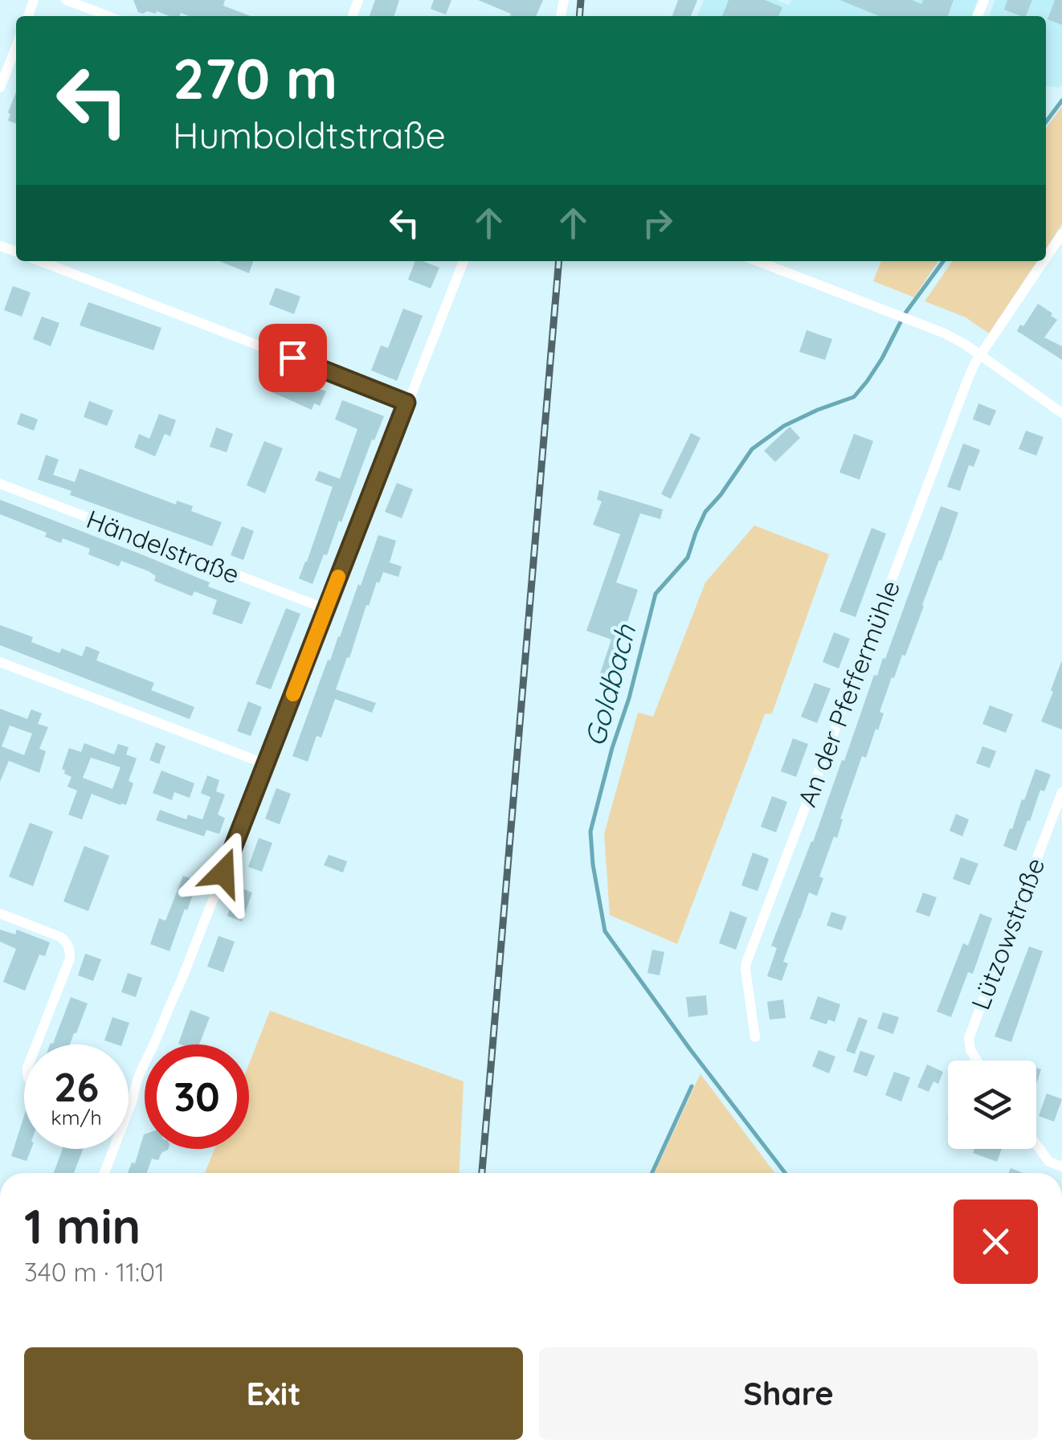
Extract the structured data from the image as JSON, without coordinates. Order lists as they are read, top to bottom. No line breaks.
{"streets":{"street":["Händelstraße","An der Pfeffermühle","Lützowstraße"]},"water":["Goldbach"],"page":{"turn":["270 m","Humboldtstraße"],"speed":"26 km/h","limit":"30","heading":["1 min","340 m · 11:01"],"buttons":["Exit","Share"]}}
